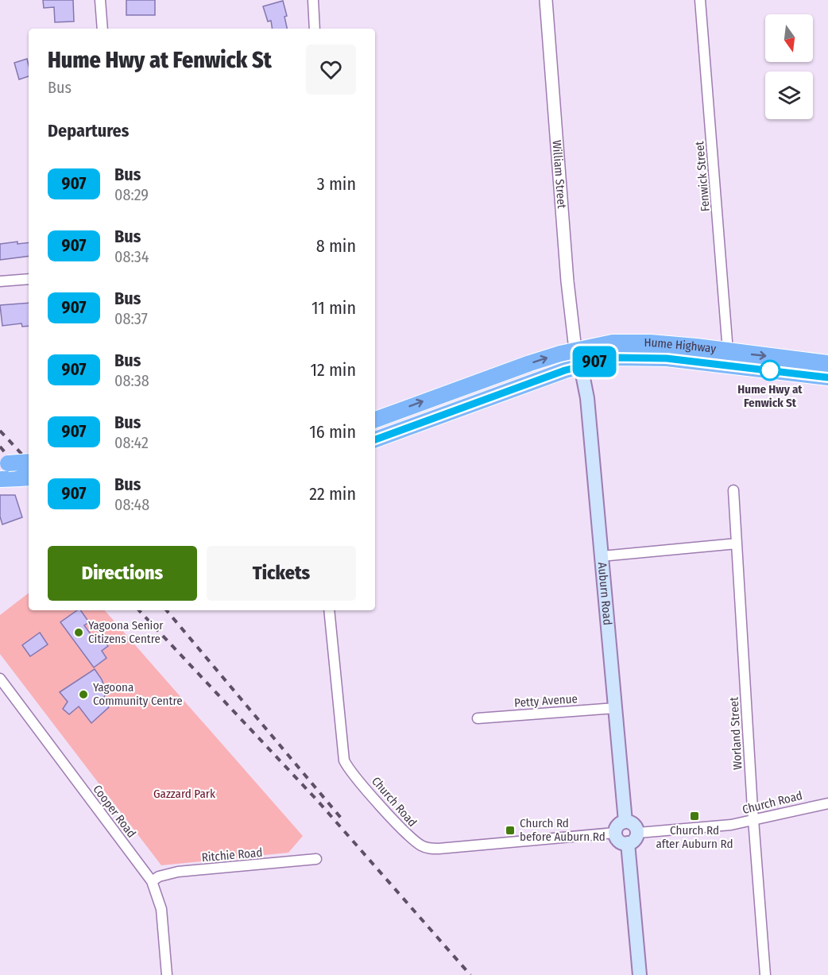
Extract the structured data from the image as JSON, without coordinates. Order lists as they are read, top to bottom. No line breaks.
{"streets":{"highway":["Hume Highway"],"main road":["Auburn Road"],"street":["William Street","Fenwick Street","Petty Avenue","Worland Street","Church Road","Cooper Road","Ritchie Road"]},"crossings":[["William Street","Hume Highway"],["Fenwick Street","Hume Highway"],["Hume Highway","Auburn Road"],["Auburn Road","Petty Avenue"],["Auburn Road","Church Road"],["Worland Street","Church Road"],["Cooper Road","Ritchie Road"]],"parks":["Gazzard Park"],"places":{"other":["Hume Hwy at Fenwick St","Yagoona Senior Citizens Centre","Yagoona Community Centre"],"transit":["Church Rd after Auburn Rd","Church Rd before Auburn Rd"]},"lines":["bus line 907"],"north":"bottom","page":{"on_map":"907","heading":[["Hume Hwy at Fenwick St","Bus"],"Departures"],"list":[{"mark":"907","name":"Bus","note":"08:29","value":"3 min"},{"mark":"907","name":"Bus","note":"08:34","value":"8 min"},{"mark":"907","name":"Bus","note":"08:37","value":"11 min"},{"mark":"907","name":"Bus","note":"08:38","value":"12 min"},{"mark":"907","name":"Bus","note":"08:42","value":"16 min"},{"mark":"907","name":"Bus","note":"08:48","value":"22 min"}],"buttons":["Directions","Tickets"]}}
